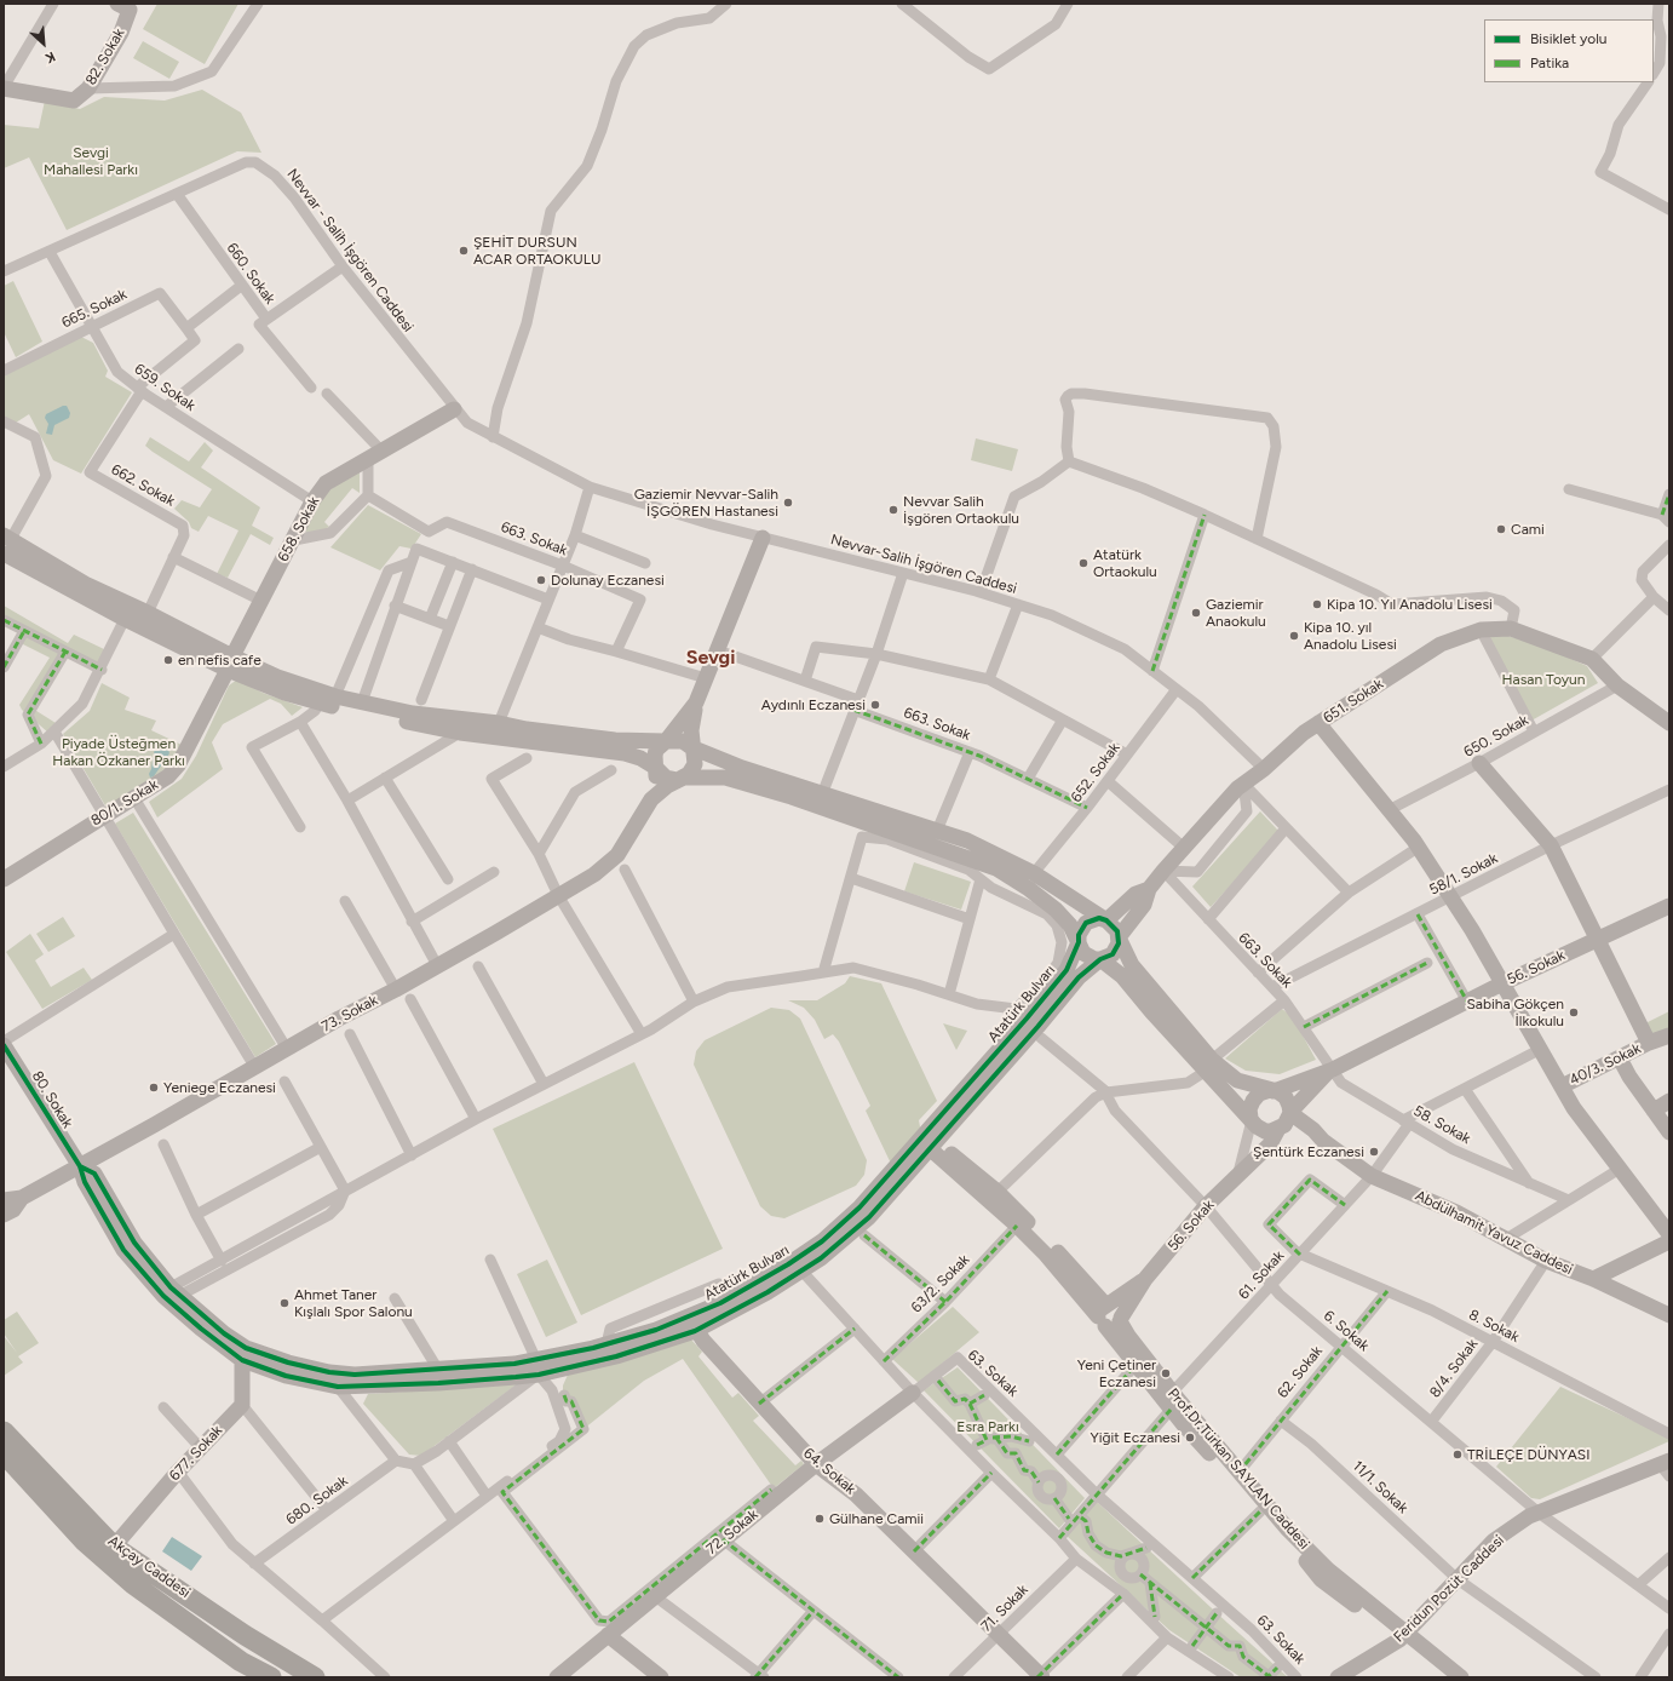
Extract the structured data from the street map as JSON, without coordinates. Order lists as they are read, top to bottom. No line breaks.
{"streets":{"highway":["Akçay Caddesi"],"street":["82. Sokak","Nevvar - Salih İşgören Caddesi","660. Sokak","665. Sokak","659. Sokak","662. Sokak","658. Sokak","663. Sokak","Nevvar-Salih İşgören Caddesi","651. Sokak","650. Sokak","652. Sokak","80/1. Sokak","58/1. Sokak","56. Sokak","Atatürk Bulvarı","73. Sokak","40/3. Sokak","80. Sokak","58. Sokak","Abdülhamit Yavuz Caddesi","61. Sokak","63/2. Sokak","8. Sokak","6. Sokak","8/4. Sokak","62. Sokak","63. Sokak","677. Sokak","Prof.Dr.Türkan SAYLAN Caddesi","64. Sokak","11/1. Sokak","680. Sokak","72. Sokak","Feridun Pozüt Caddesi","71. Sokak"]},"crossings":[["Nevvar - Salih İşgören Caddesi","660. Sokak"],["Nevvar - Salih İşgören Caddesi","659. Sokak"],["Nevvar - Salih İşgören Caddesi","658. Sokak"],["Nevvar - Salih İşgören Caddesi","Nevvar-Salih İşgören Caddesi"],["665. Sokak","659. Sokak"],["659. Sokak","662. Sokak"],["659. Sokak","658. Sokak"],["658. Sokak","80/1. Sokak"],["663. Sokak","651. Sokak"],["663. Sokak","652. Sokak"],["663. Sokak","58/1. Sokak"],["663. Sokak","58. Sokak"],["663. Sokak","6. Sokak"],["Nevvar-Salih İşgören Caddesi","651. Sokak"],["Nevvar-Salih İşgören Caddesi","652. Sokak"],["651. Sokak","Atatürk Bulvarı"],["650. Sokak","40/3. Sokak"],["58/1. Sokak","40/3. Sokak"],["56. Sokak","40/3. Sokak"],["56. Sokak","58. Sokak"],["56. Sokak","Abdülhamit Yavuz Caddesi"],["56. Sokak","6. Sokak"],["56. Sokak","Prof.Dr.Türkan SAYLAN Caddesi"],["Atatürk Bulvarı","73. Sokak"],["Atatürk Bulvarı","80. Sokak"],["Atatürk Bulvarı","Prof.Dr.Türkan SAYLAN Caddesi"],["Atatürk Bulvarı","64. Sokak"],["73. Sokak","80. Sokak"],["58. Sokak","61. Sokak"],["Abdülhamit Yavuz Caddesi","61. Sokak"],["Abdülhamit Yavuz Caddesi","8/4. Sokak"],["61. Sokak","8. Sokak"],["61. Sokak","6. Sokak"],["61. Sokak","Prof.Dr.Türkan SAYLAN Caddesi"],["63/2. Sokak","Prof.Dr.Türkan SAYLAN Caddesi"],["8. Sokak","8/4. Sokak"],["8. Sokak","62. Sokak"],["6. Sokak","8/4. Sokak"],["6. Sokak","62. Sokak"],["6. Sokak","Feridun Pozüt Caddesi"],["62. Sokak","Prof.Dr.Türkan SAYLAN Caddesi"],["62. Sokak","11/1. Sokak"],["63. Sokak","72. Sokak"],["677. Sokak","Akçay Caddesi"],["Prof.Dr.Türkan SAYLAN Caddesi","Feridun Pozüt Caddesi"],["64. Sokak","72. Sokak"],["64. Sokak","71. Sokak"],["11/1. Sokak","Feridun Pozüt Caddesi"]],"districts":["Sevgi"],"parks":["Sevgi Mahallesi Parkı","Hasan Toyun","Piyade Üsteğmen Hakan Özkaner Parkı","Esra Parkı"],"places":["ŞEHİT DURSUN ACAR ORTAOKULU","Gaziemir Nevvar-Salih İŞGÖREN Hastanesi","Nevvar Salih İşgören Ortaokulu","Cami","Atatürk Ortaokulu","Dolunay Eczanesi","Kipa 10. Yıl Anadolu Lisesi","Gaziemir Anaokulu","Kipa 10. yıl Anadolu Lisesi","en nefis cafe","Aydınlı Eczanesi","Sabiha Gökçen İlkokulu","Yeniege Eczanesi","Şentürk Eczanesi","Ahmet Taner Kışlalı Spor Salonu","Yeni Çetiner Eczanesi","Yiğit Eczanesi","TRİLEÇE DÜNYASI","Gülhane Camii"],"legend":["Bisiklet yolu","Patika"],"north":"bottom right"}
